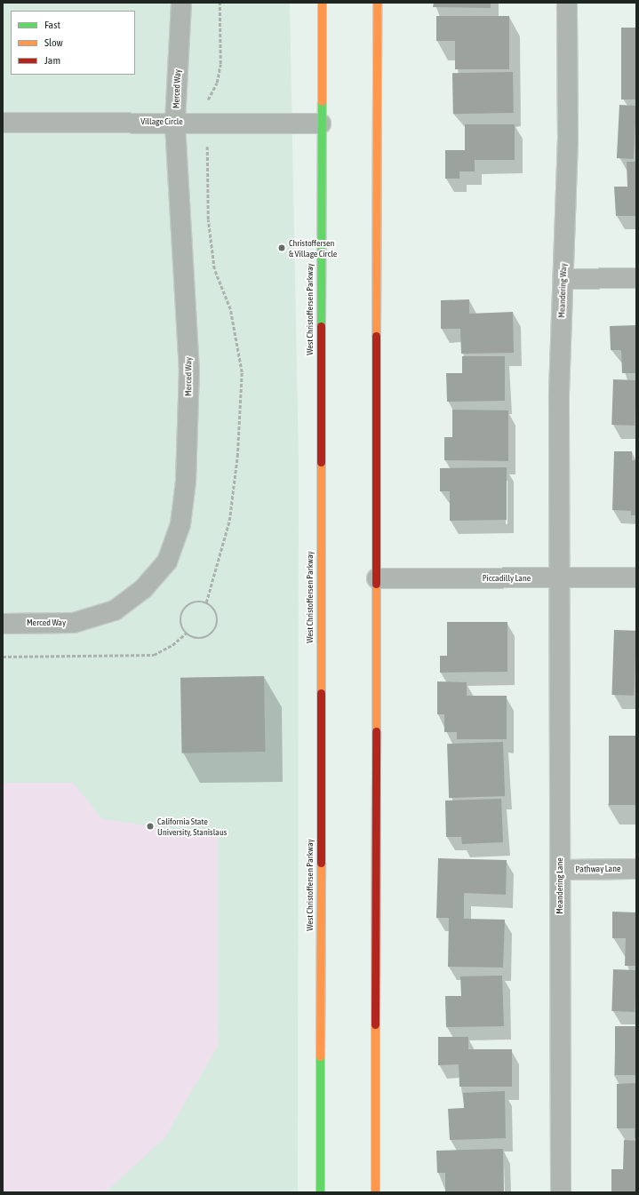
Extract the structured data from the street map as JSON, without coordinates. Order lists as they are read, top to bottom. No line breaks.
{"streets":{"street":["Merced Way","Village Circle","Meandering Way","West Christoffersen Parkway","Piccadilly Lane","Pathway Lane","Meandering Lane"]},"crossings":[["Merced Way","Village Circle"],["Village Circle","West Christoffersen Parkway"],["Meandering Way","Piccadilly Lane"],["Meandering Way","Meandering Lane"],["Piccadilly Lane","Meandering Lane"],["Pathway Lane","Meandering Lane"]],"places":["Christoffersen & Village Circle","California State University, Stanislaus"],"legend":["Fast","Slow","Jam"]}
